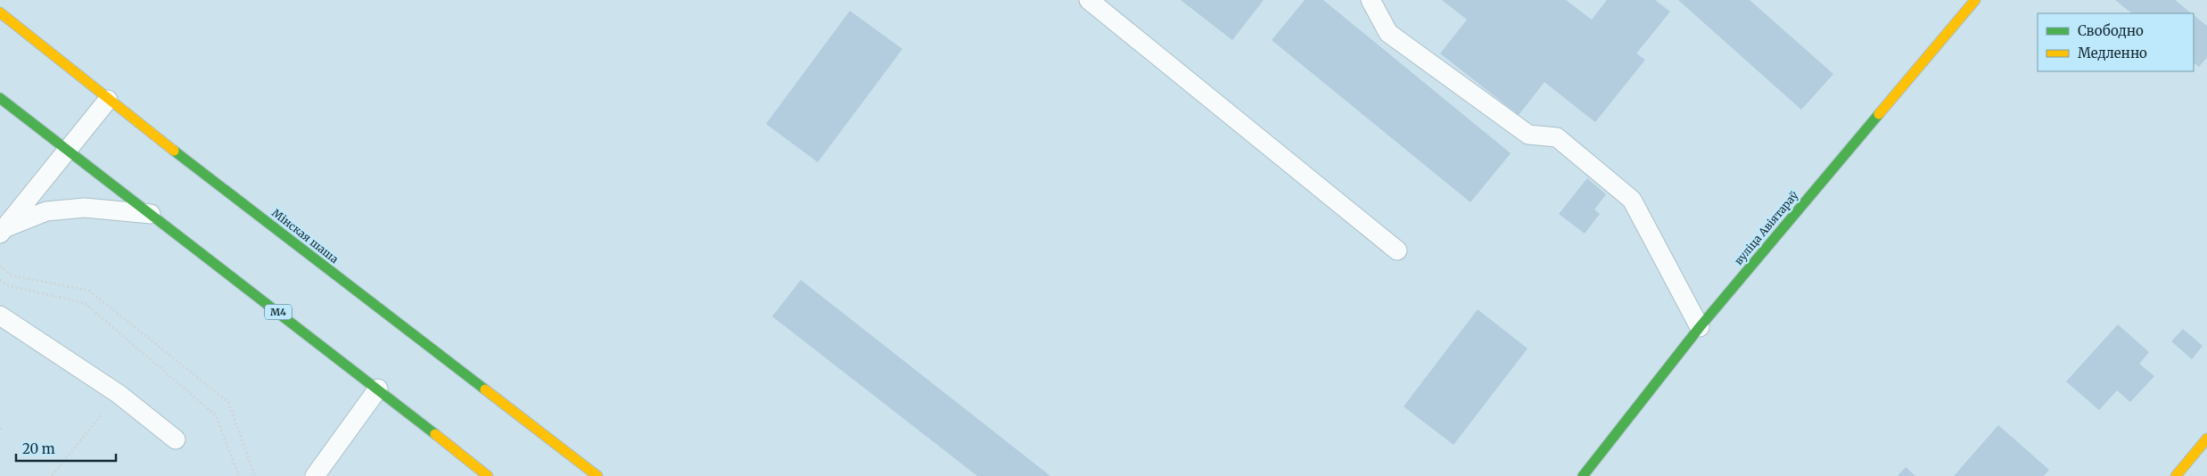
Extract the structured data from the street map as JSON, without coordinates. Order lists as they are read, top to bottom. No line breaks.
{"streets":{"main road":["вуліца Авіятараў","Мінская шаша","М4"]},"legend":["Свободно","Медленно"],"scale_bar":"20 m"}
